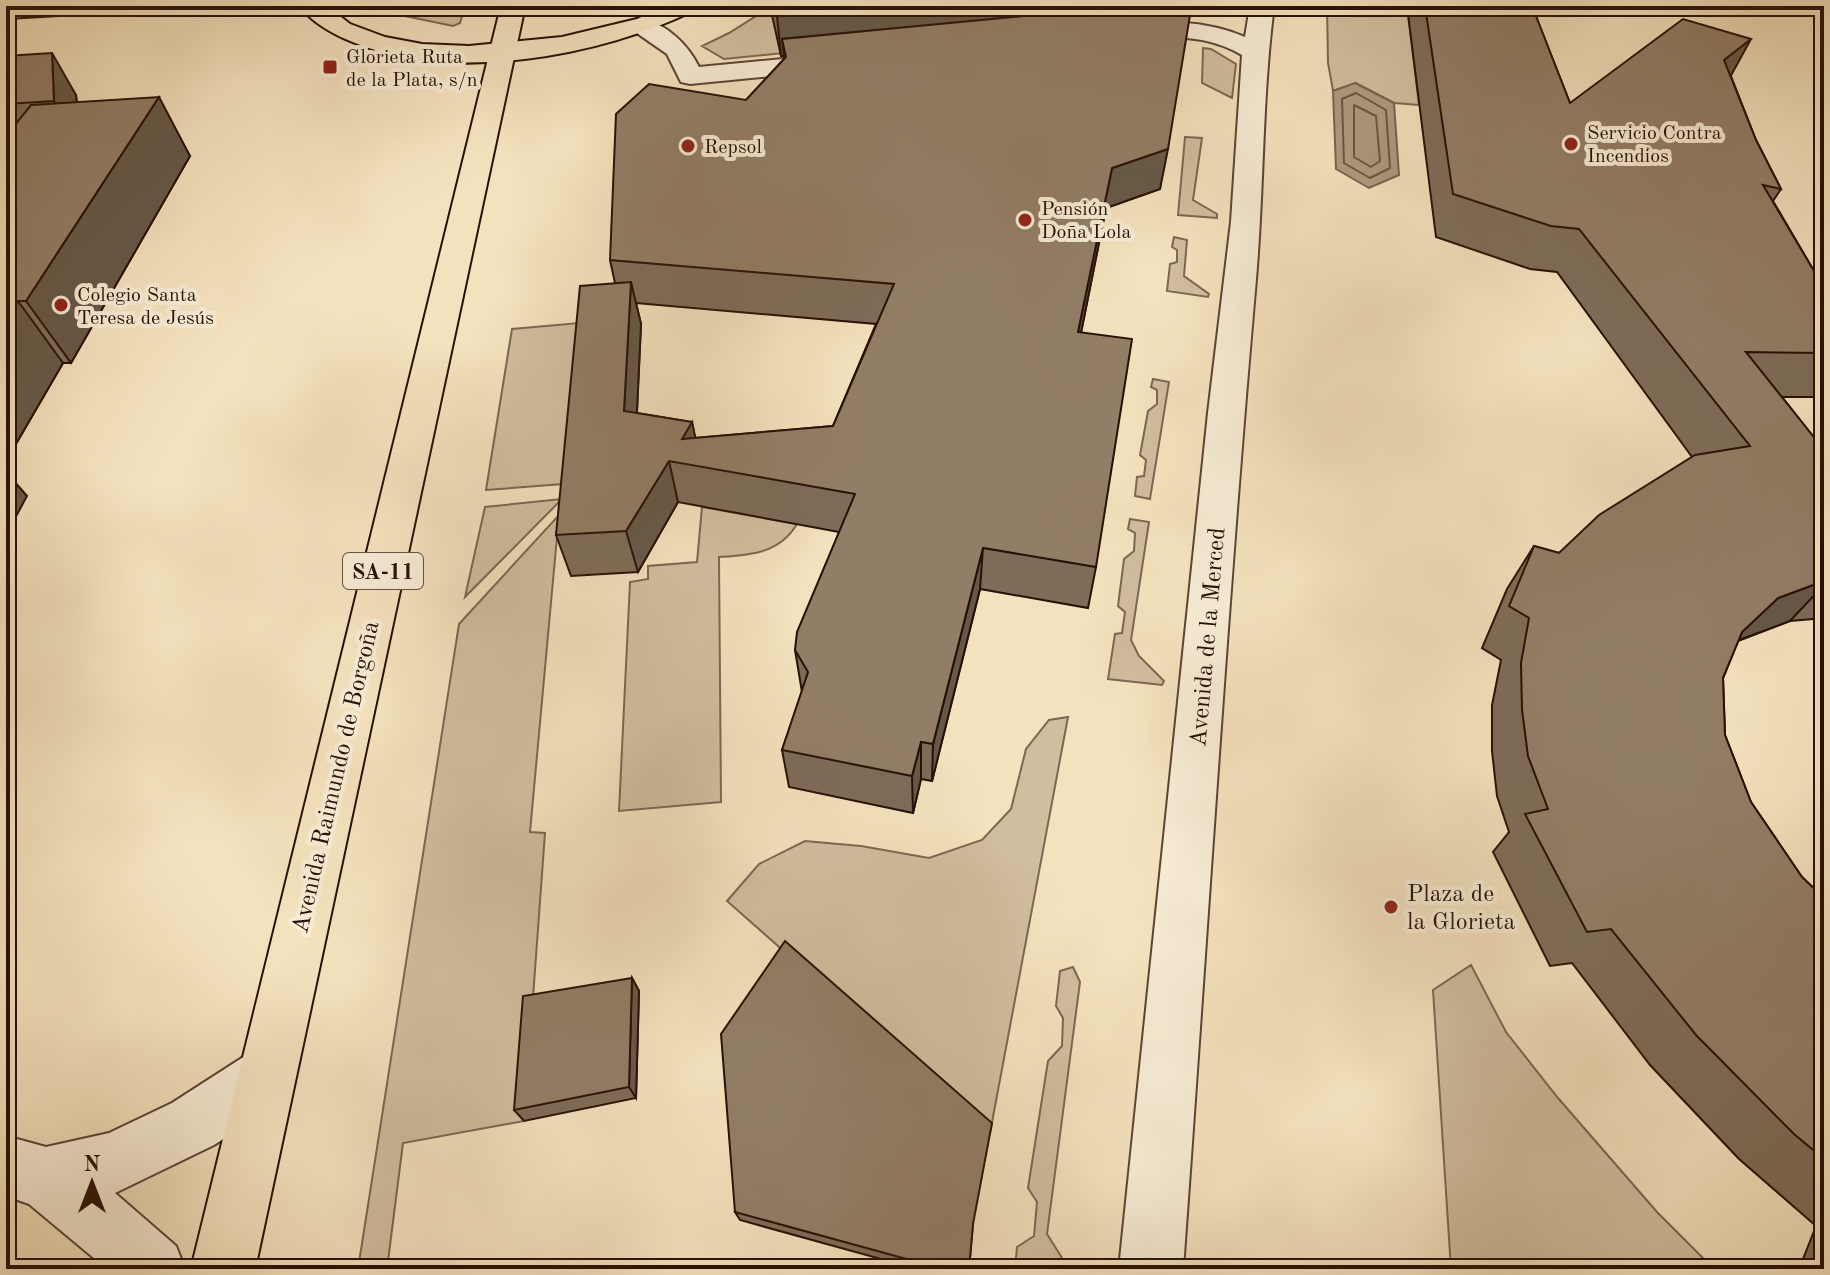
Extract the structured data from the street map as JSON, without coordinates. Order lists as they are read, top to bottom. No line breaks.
{"streets":{"main road":["SA-11","Avenida Raimundo de Borgoña"],"street":["Avenida de la Merced"]},"crossings":[["SA-11","Avenida Raimundo de Borgoña"]],"places":{"transit":["Glorieta Ruta de la Plata, s/n"],"other":["Servicio Contra Incendios","Repsol","Pensión Doña Lola","Colegio Santa Teresa de Jesús","Plaza de la Glorieta"]},"north":"top"}
